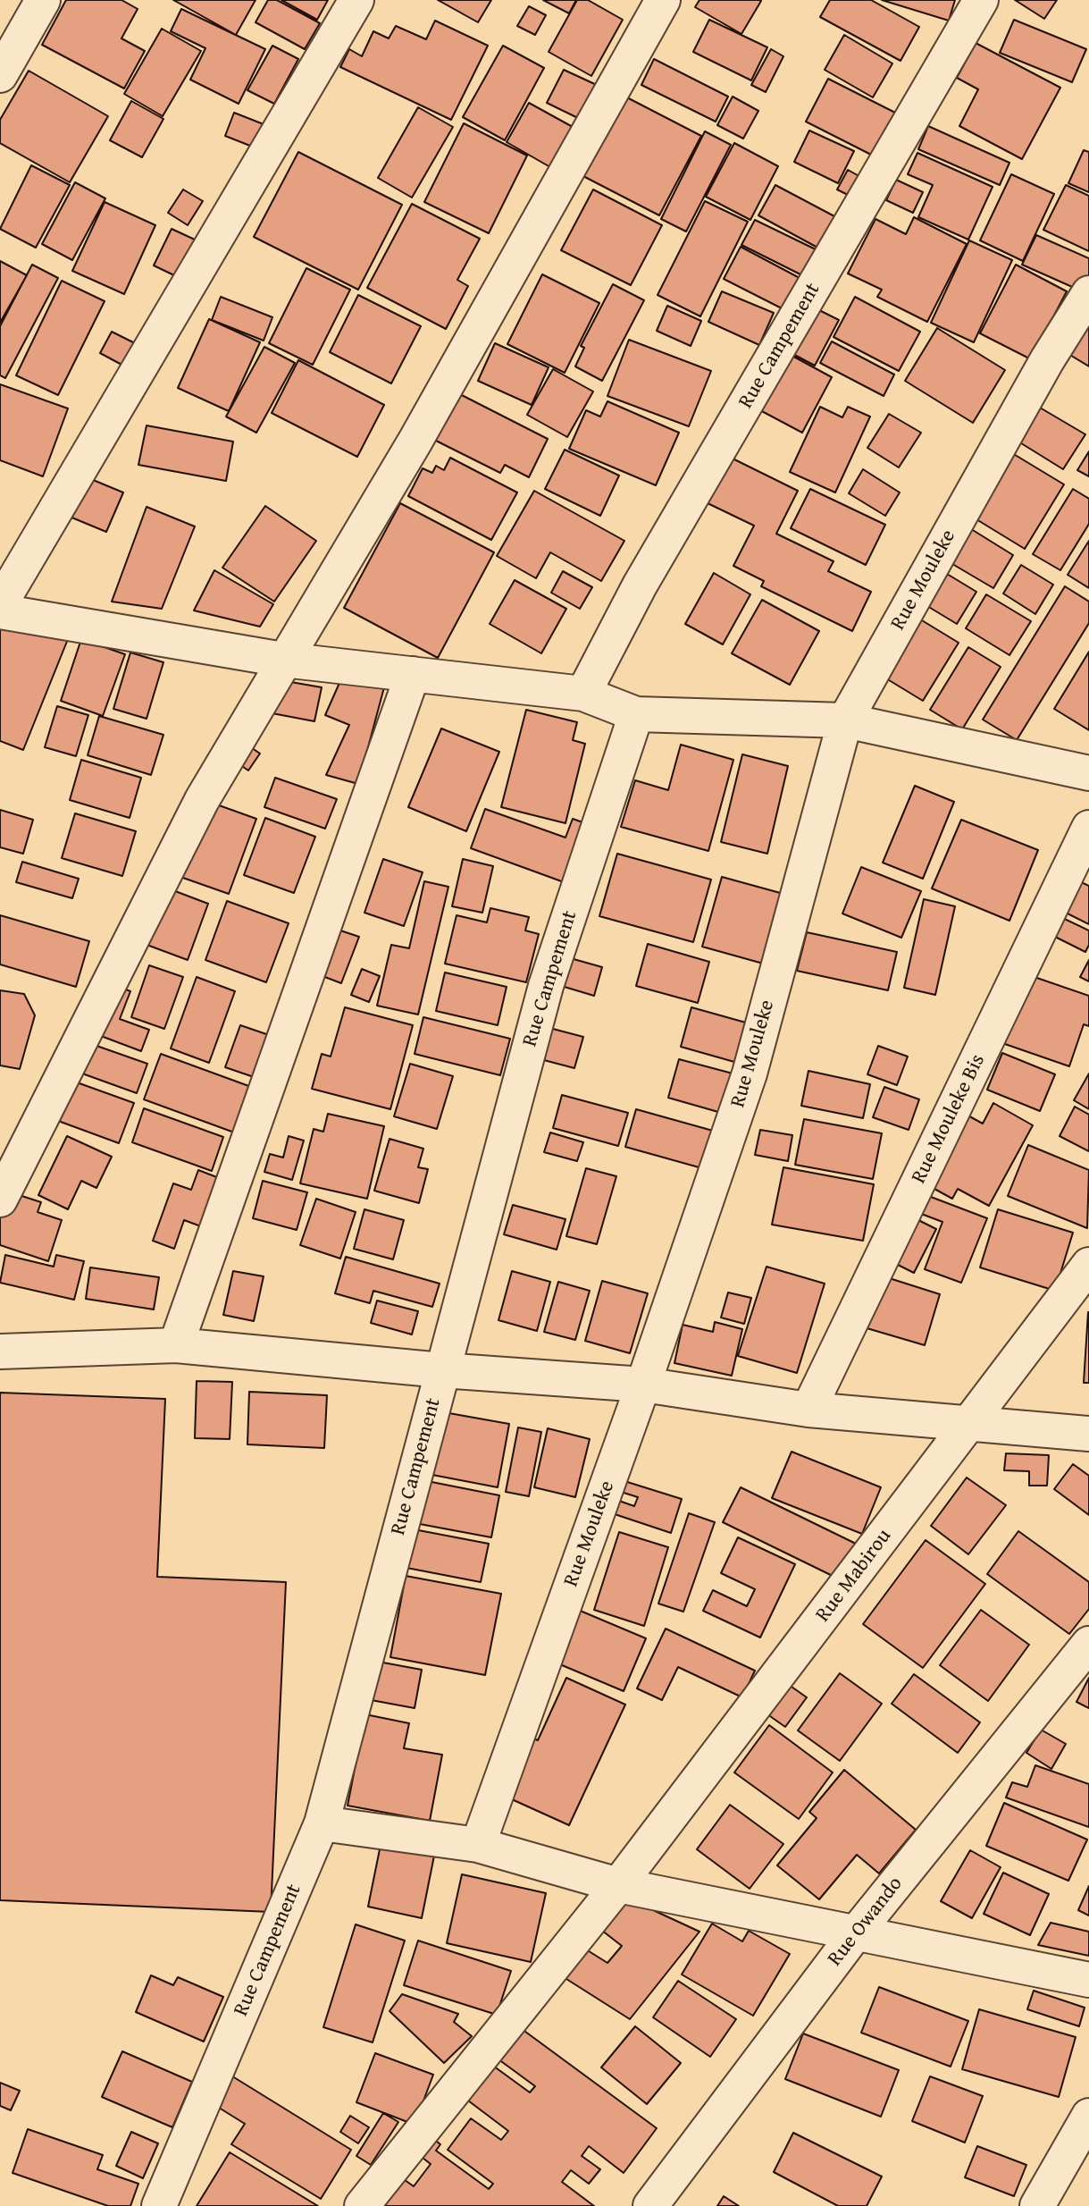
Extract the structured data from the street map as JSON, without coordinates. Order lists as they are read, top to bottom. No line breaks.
{"streets":{"street":["Rue Campement","Rue Mouleke","Rue Mouleke Bis","Rue Mabirou","Rue Owando"]}}
